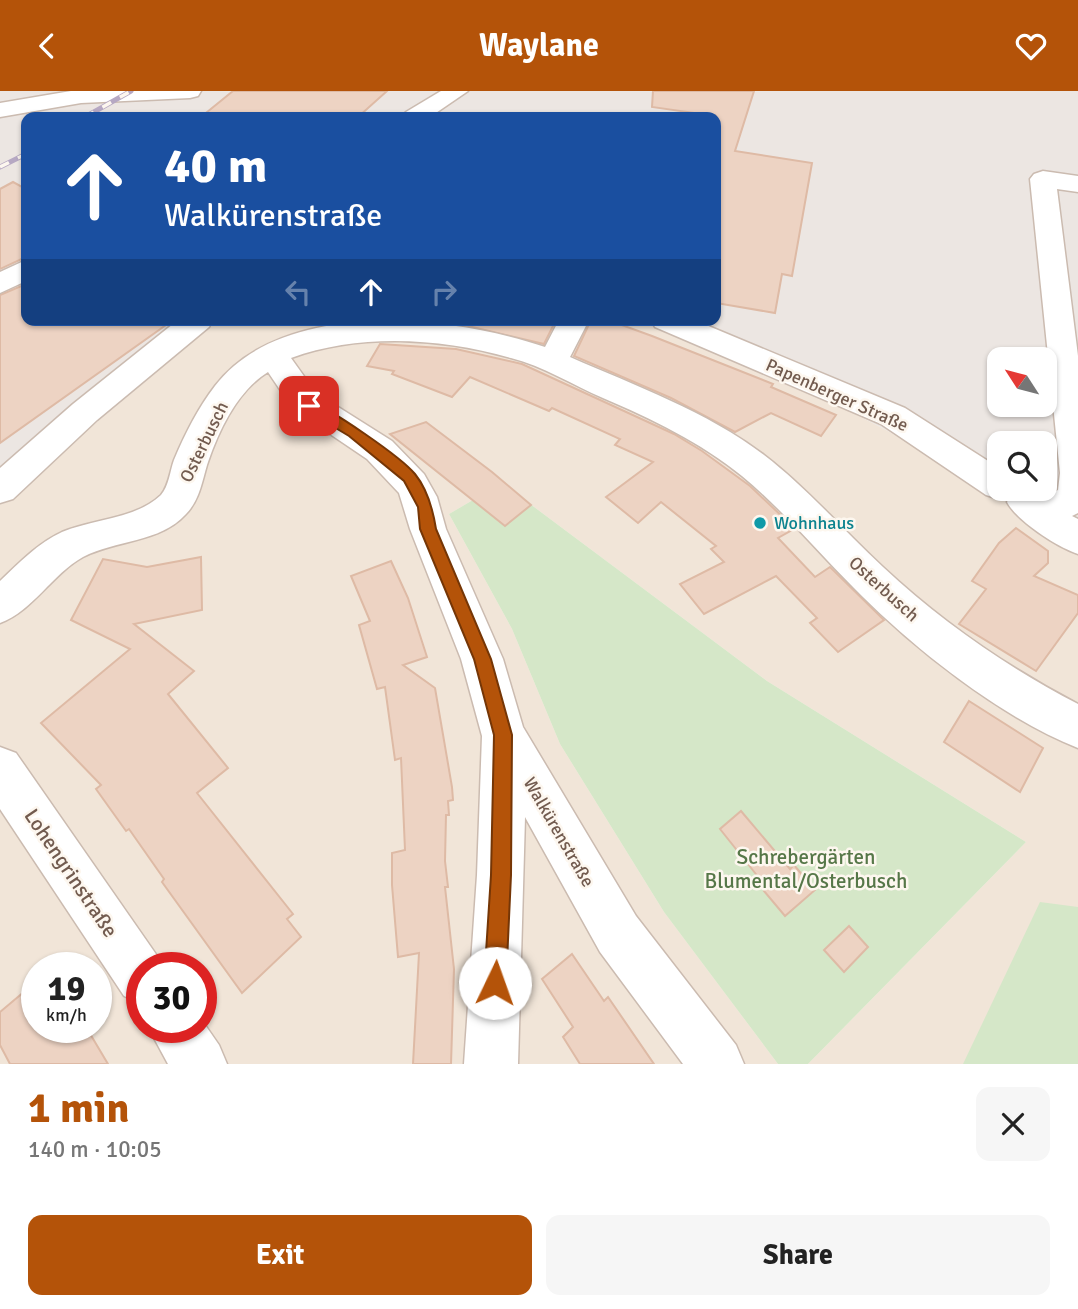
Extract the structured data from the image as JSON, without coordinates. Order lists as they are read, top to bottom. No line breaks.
{"streets":{"street":["Papenberger Straße","Osterbusch","Walkürenstraße","Lohengrinstraße"]},"crossings":[["Osterbusch","Walkürenstraße"]],"parks":["Schrebergärten Blumental/Osterbusch"],"places":["Wohnhaus"],"north":"top left","page":{"header":"Waylane","turn":["40 m","Walkürenstraße"],"speed":"19 km/h","limit":"30","heading":["1 min","140 m · 10:05"],"buttons":["Exit","Share"]}}
